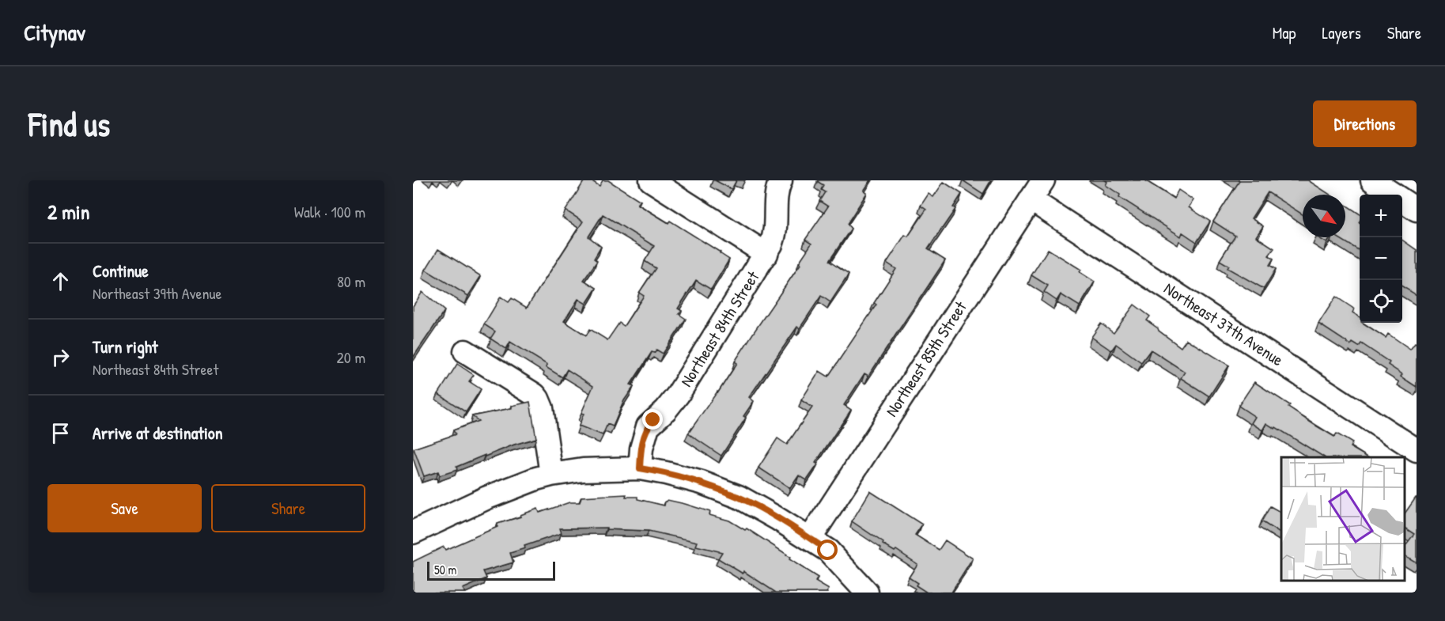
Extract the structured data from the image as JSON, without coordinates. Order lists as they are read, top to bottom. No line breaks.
{"streets":{"street":["Northeast 37th Avenue","Northeast 84th Street","Northeast 85th Street"]},"crossings":[["Northeast 37th Avenue","Northeast 85th Street"]],"scale_bar":"50 m","north":"bottom right","page":{"header":"Citynav","nav":["Map","Layers","Share"],"buttons":["Directions",["Save","Share"]],"title":"Find us","heading":["2 min","Walk · 100 m"],"map_buttons":["+","−"],"list":[["Continue","Northeast 39th Avenue","80 m"],["Turn right","Northeast 84th Street","20 m"],"Arrive at destination"],"scale":"50 m"}}
